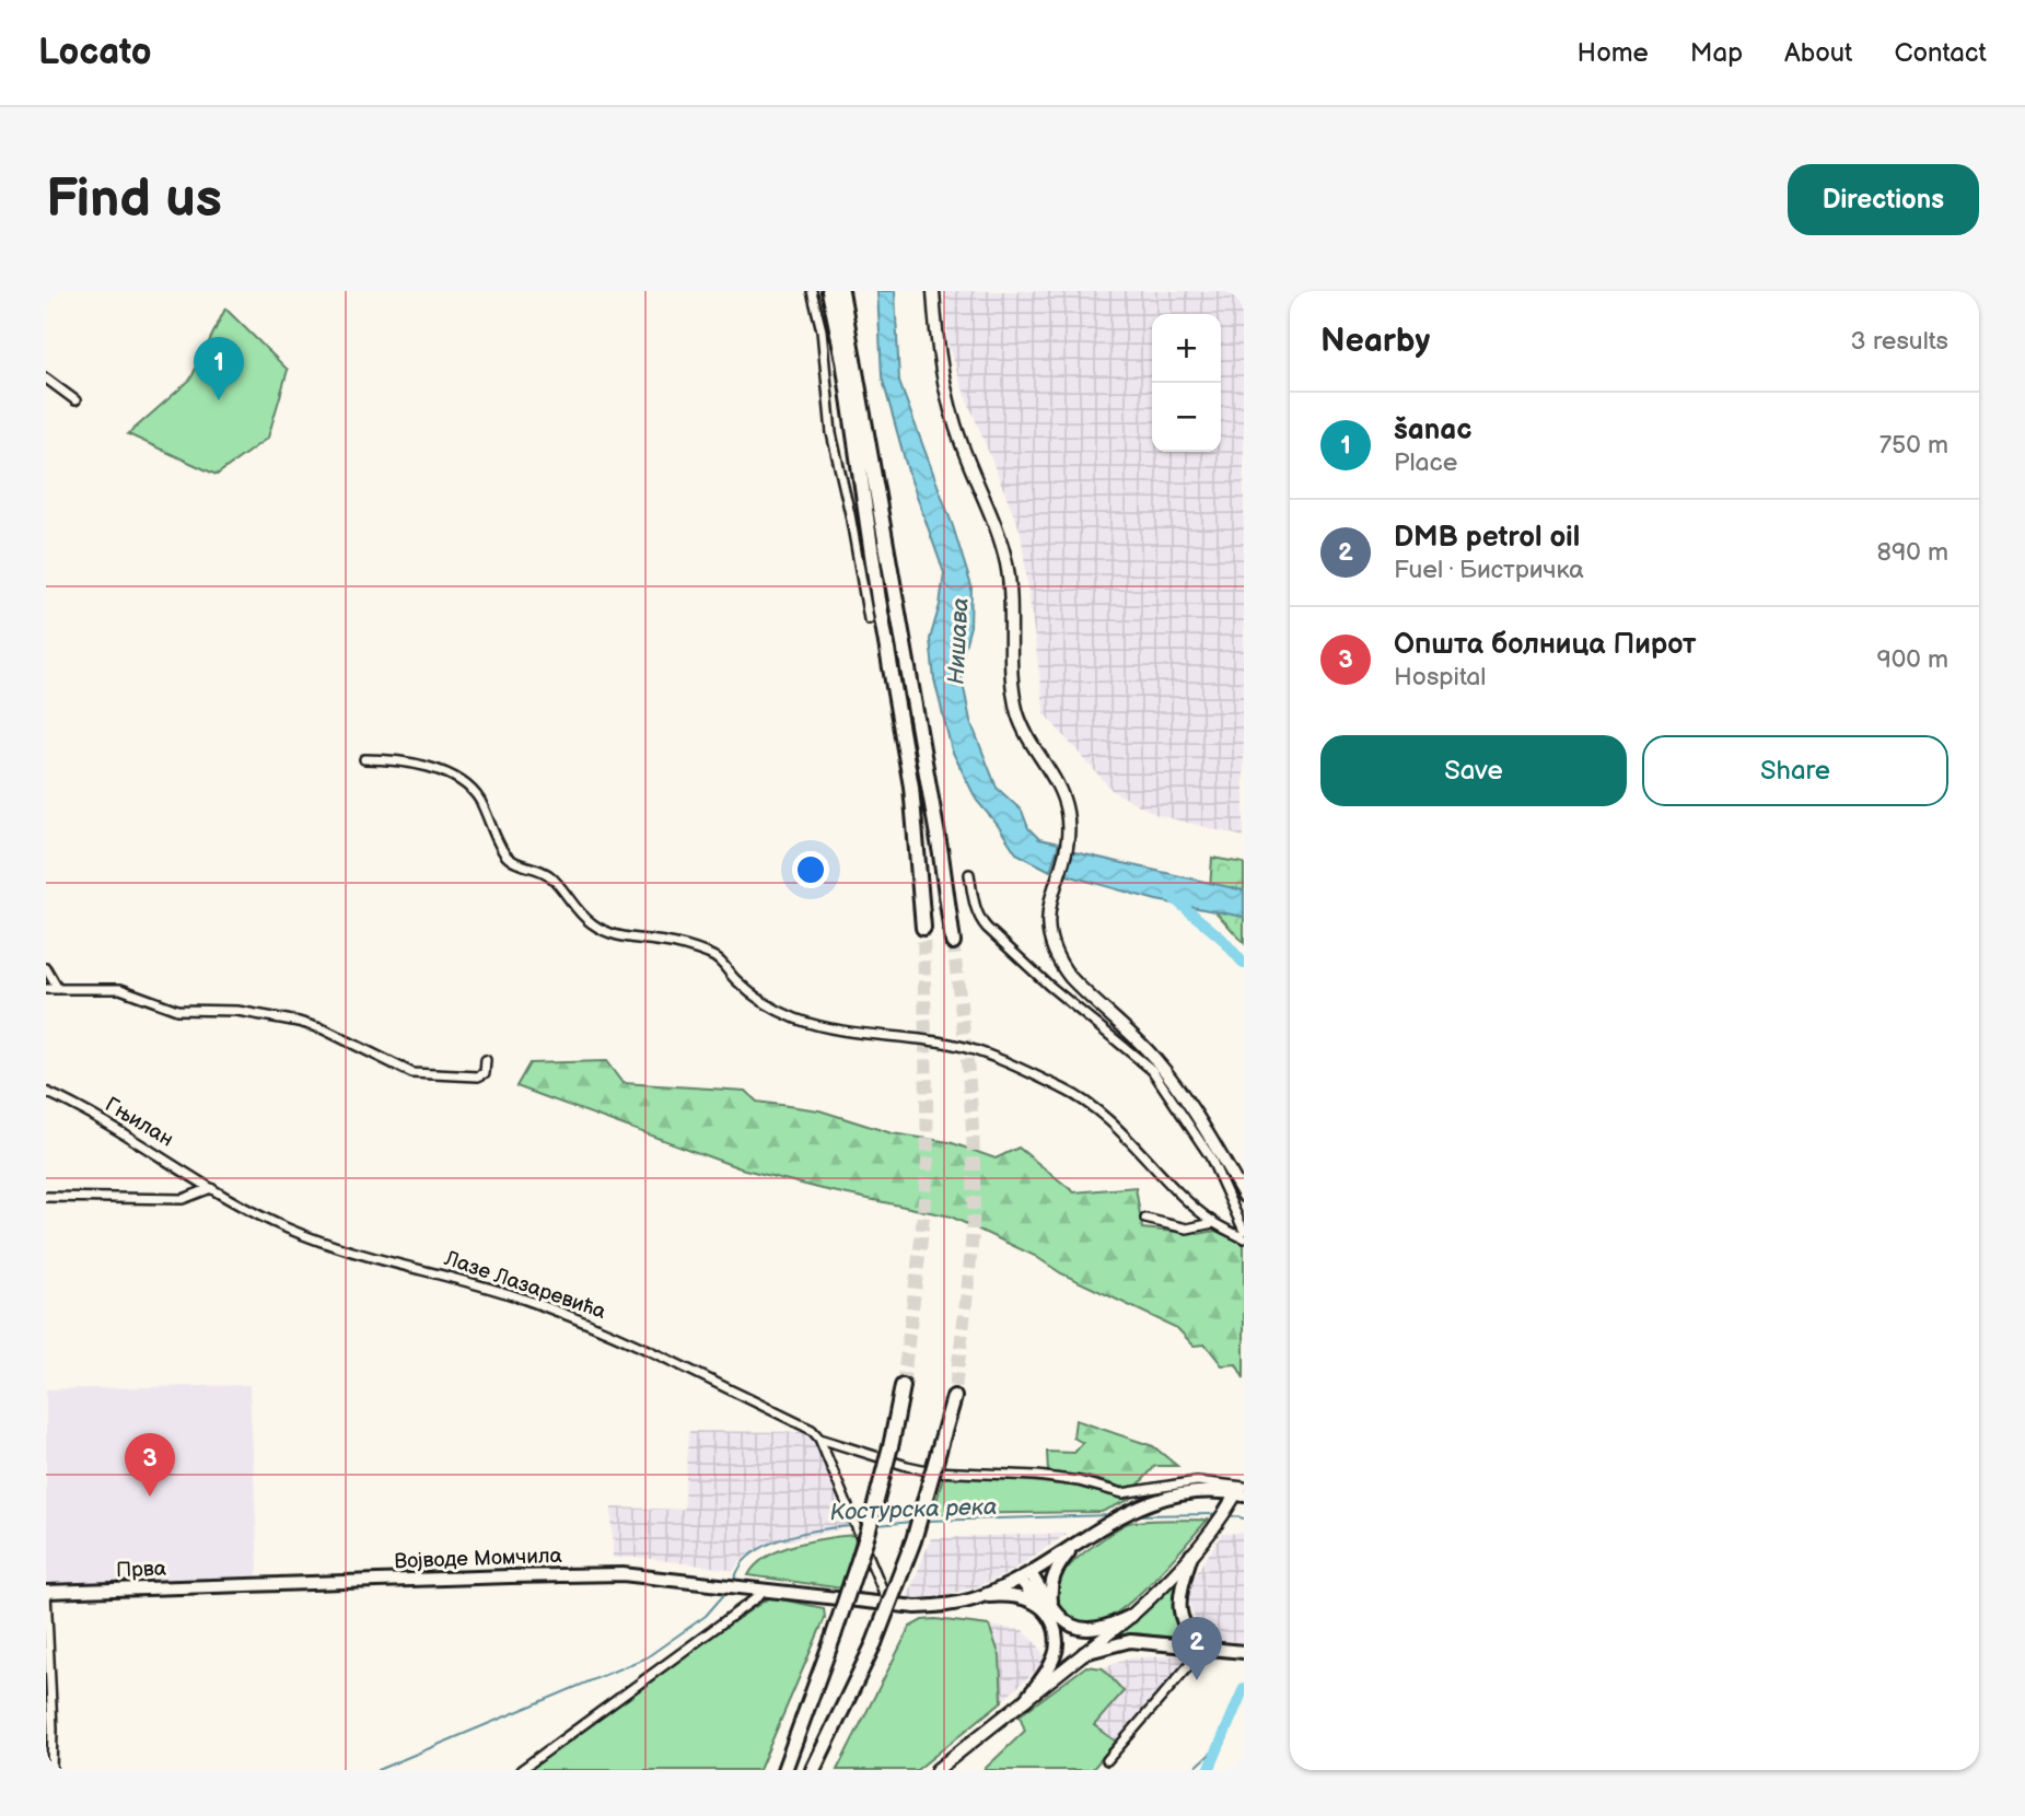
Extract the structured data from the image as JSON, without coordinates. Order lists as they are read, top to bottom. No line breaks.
{"streets":{"main road":["Војводе Момчила","Прва"],"street":["Гњилан","Лазе Лазаревића"]},"crossings":[["Гњилан","Лазе Лазаревића"],["Војводе Момчила","Прва"]],"water":["Нишава","Костурска река"],"page":{"header":"Locato","nav":["Home","Map","About","Contact"],"buttons":["Directions",["Save","Share"]],"title":"Find us","heading":["Nearby","3 results"],"map_buttons":["+","−"],"pins":["1","3","2"],"list":[{"mark":"1","name":"šanac","note":"Place","value":"750 m"},{"mark":"2","name":"DMB petrol oil","note":"Fuel · Бистричка","value":"890 m"},{"mark":"3","name":"Општа болница Пирот","note":"Hospital","value":"900 m"}]}}
